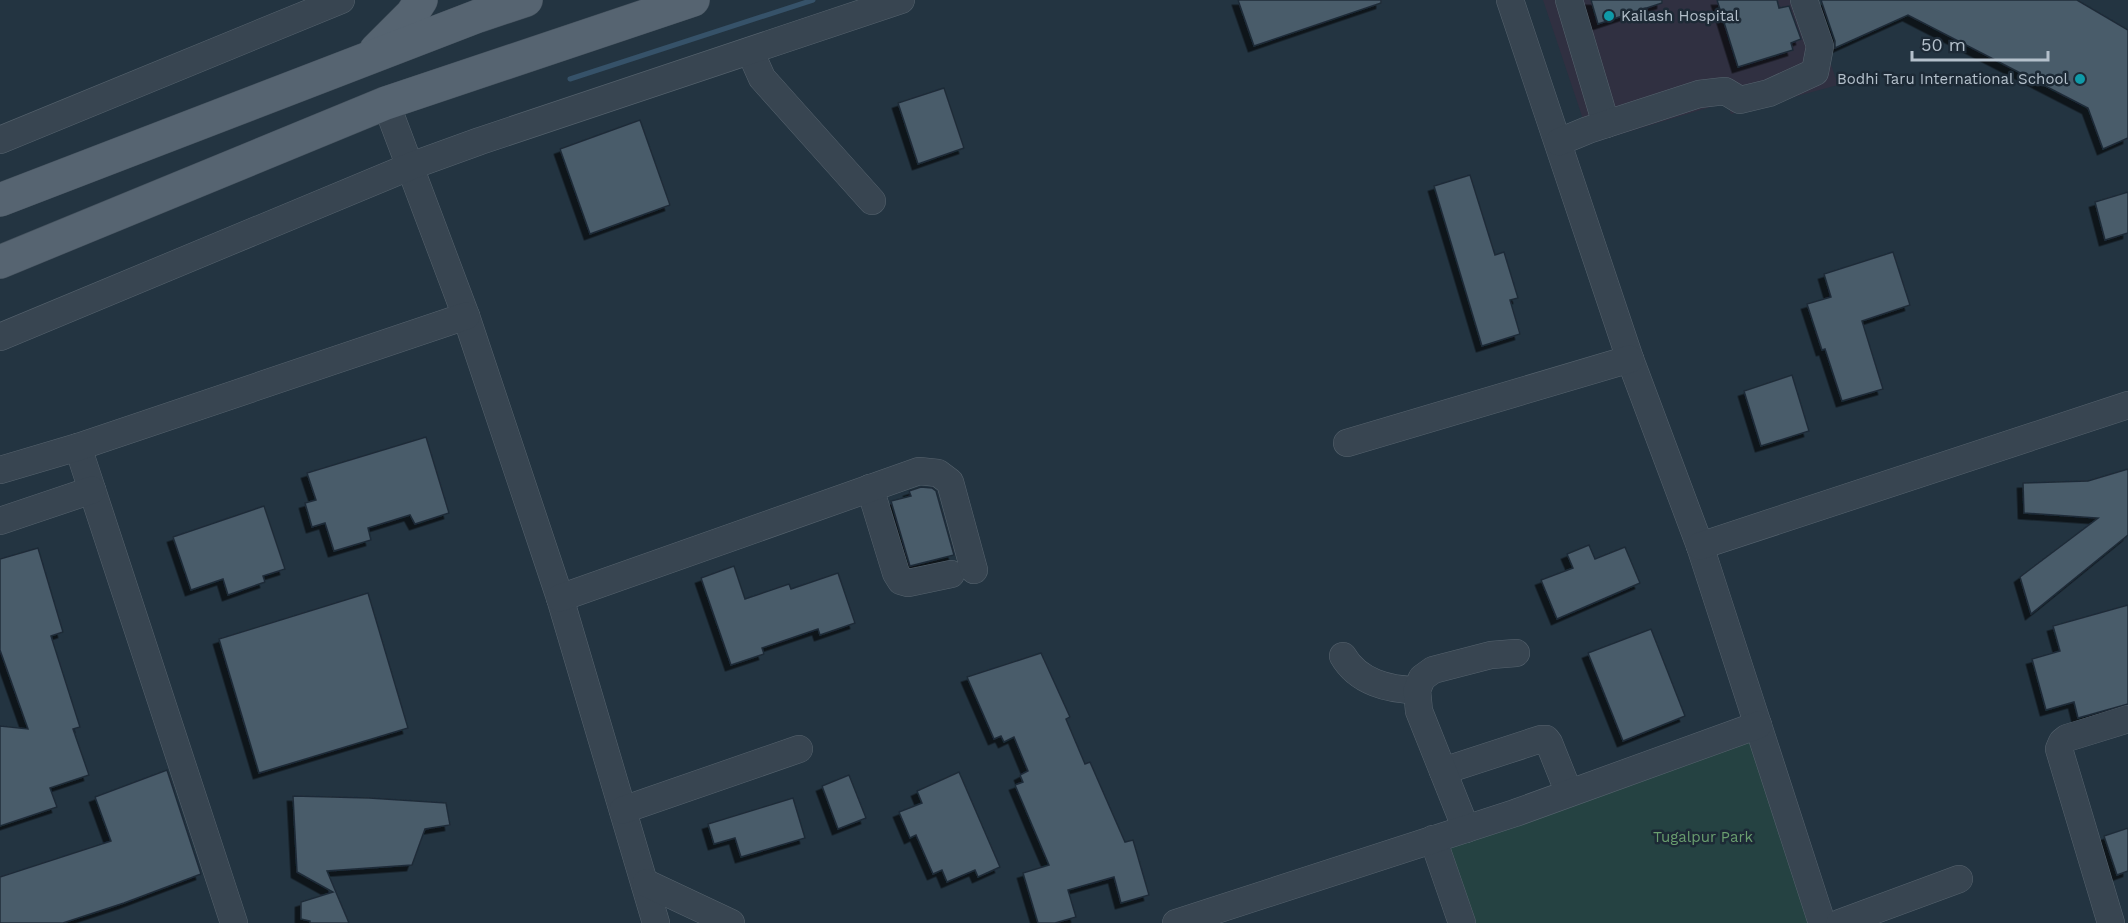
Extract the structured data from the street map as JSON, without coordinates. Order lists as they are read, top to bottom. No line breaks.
{"parks":["Tugalpur Park"],"places":["Kailash Hospital","Bodhi Taru International School"],"scale_bar":"50 m"}
